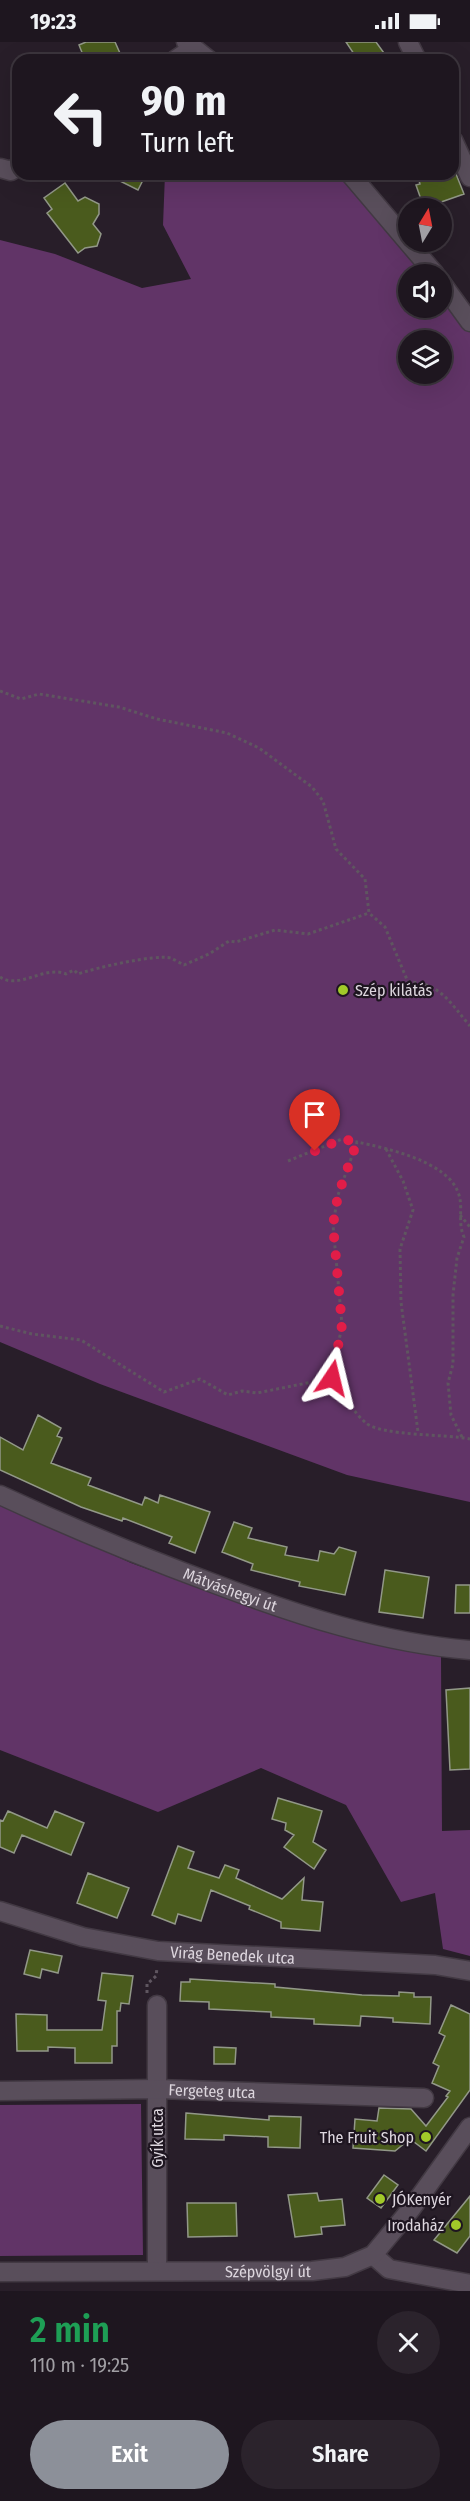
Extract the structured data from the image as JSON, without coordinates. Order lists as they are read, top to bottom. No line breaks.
{"streets":{"street":["Mátyáshegyi út","Virág Benedek utca","Fergeteg utca","Gyík utca","Szépvölgyi út"]},"crossings":[["Fergeteg utca","Gyík utca"],["Gyík utca","Szépvölgyi út"]],"places":["Szép kilátás","The Fruit Shop","JÓKenyér","Irodaház"],"north":"top","page":{"status":"19:23","turn":["90 m","Turn left"],"heading":["2 min","110 m · 19:25"],"buttons":["Exit","Share"]}}
